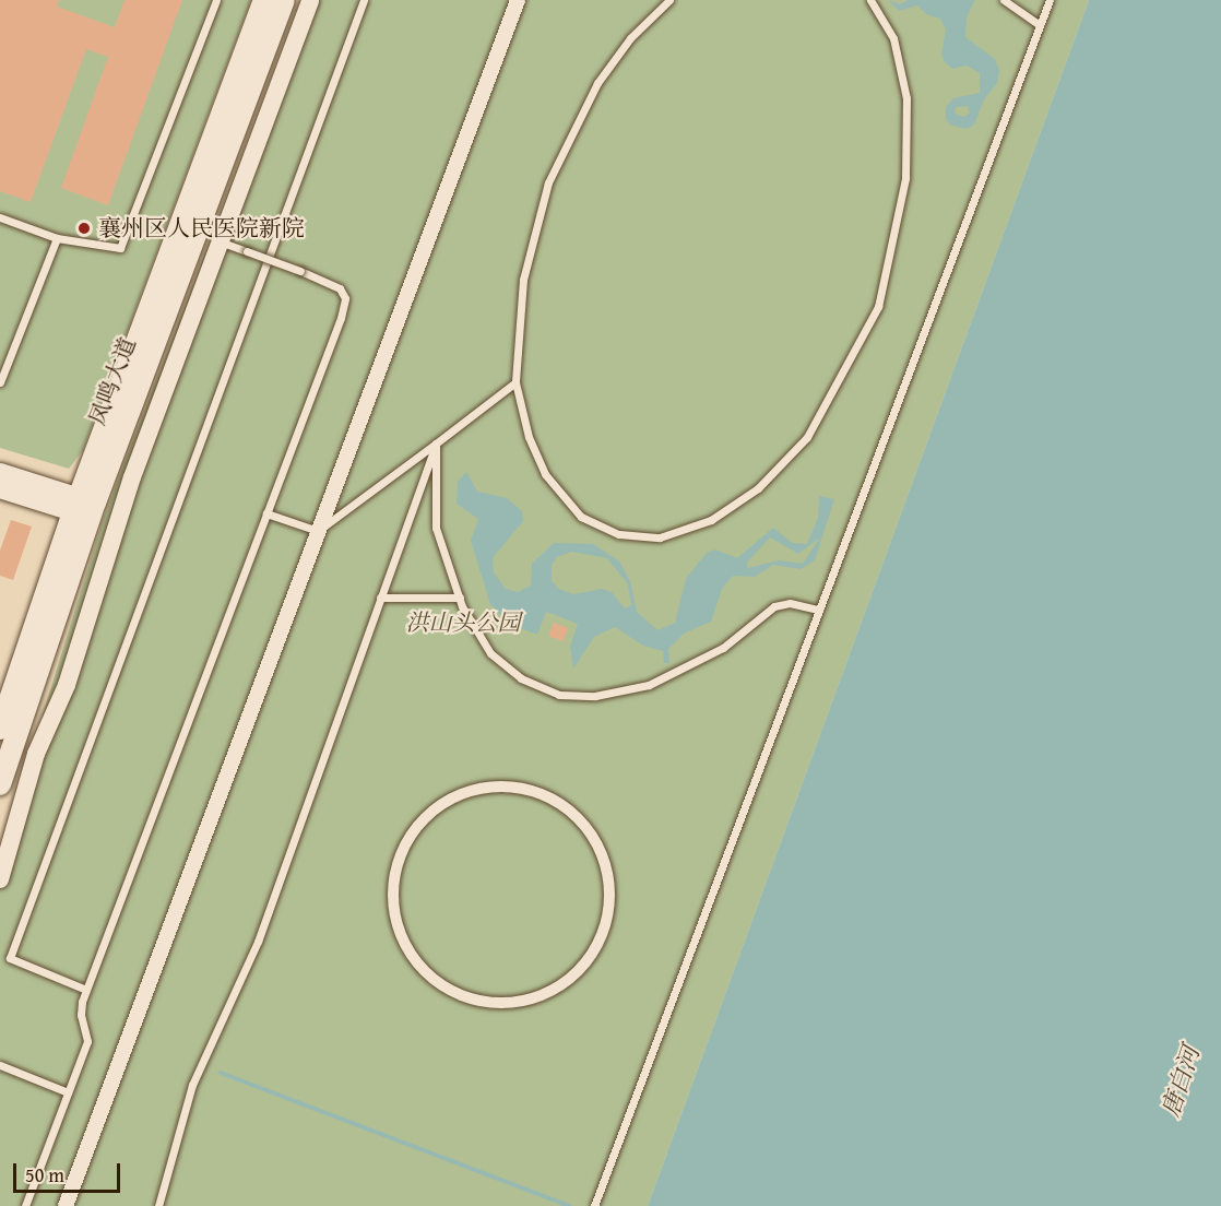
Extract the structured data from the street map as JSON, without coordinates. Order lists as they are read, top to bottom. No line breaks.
{"streets":{"main road":["凤鸣大道"]},"water":["唐白河"],"parks":["洪山头公园"],"places":["襄州区人民医院新院"],"scale_bar":"50 m"}
